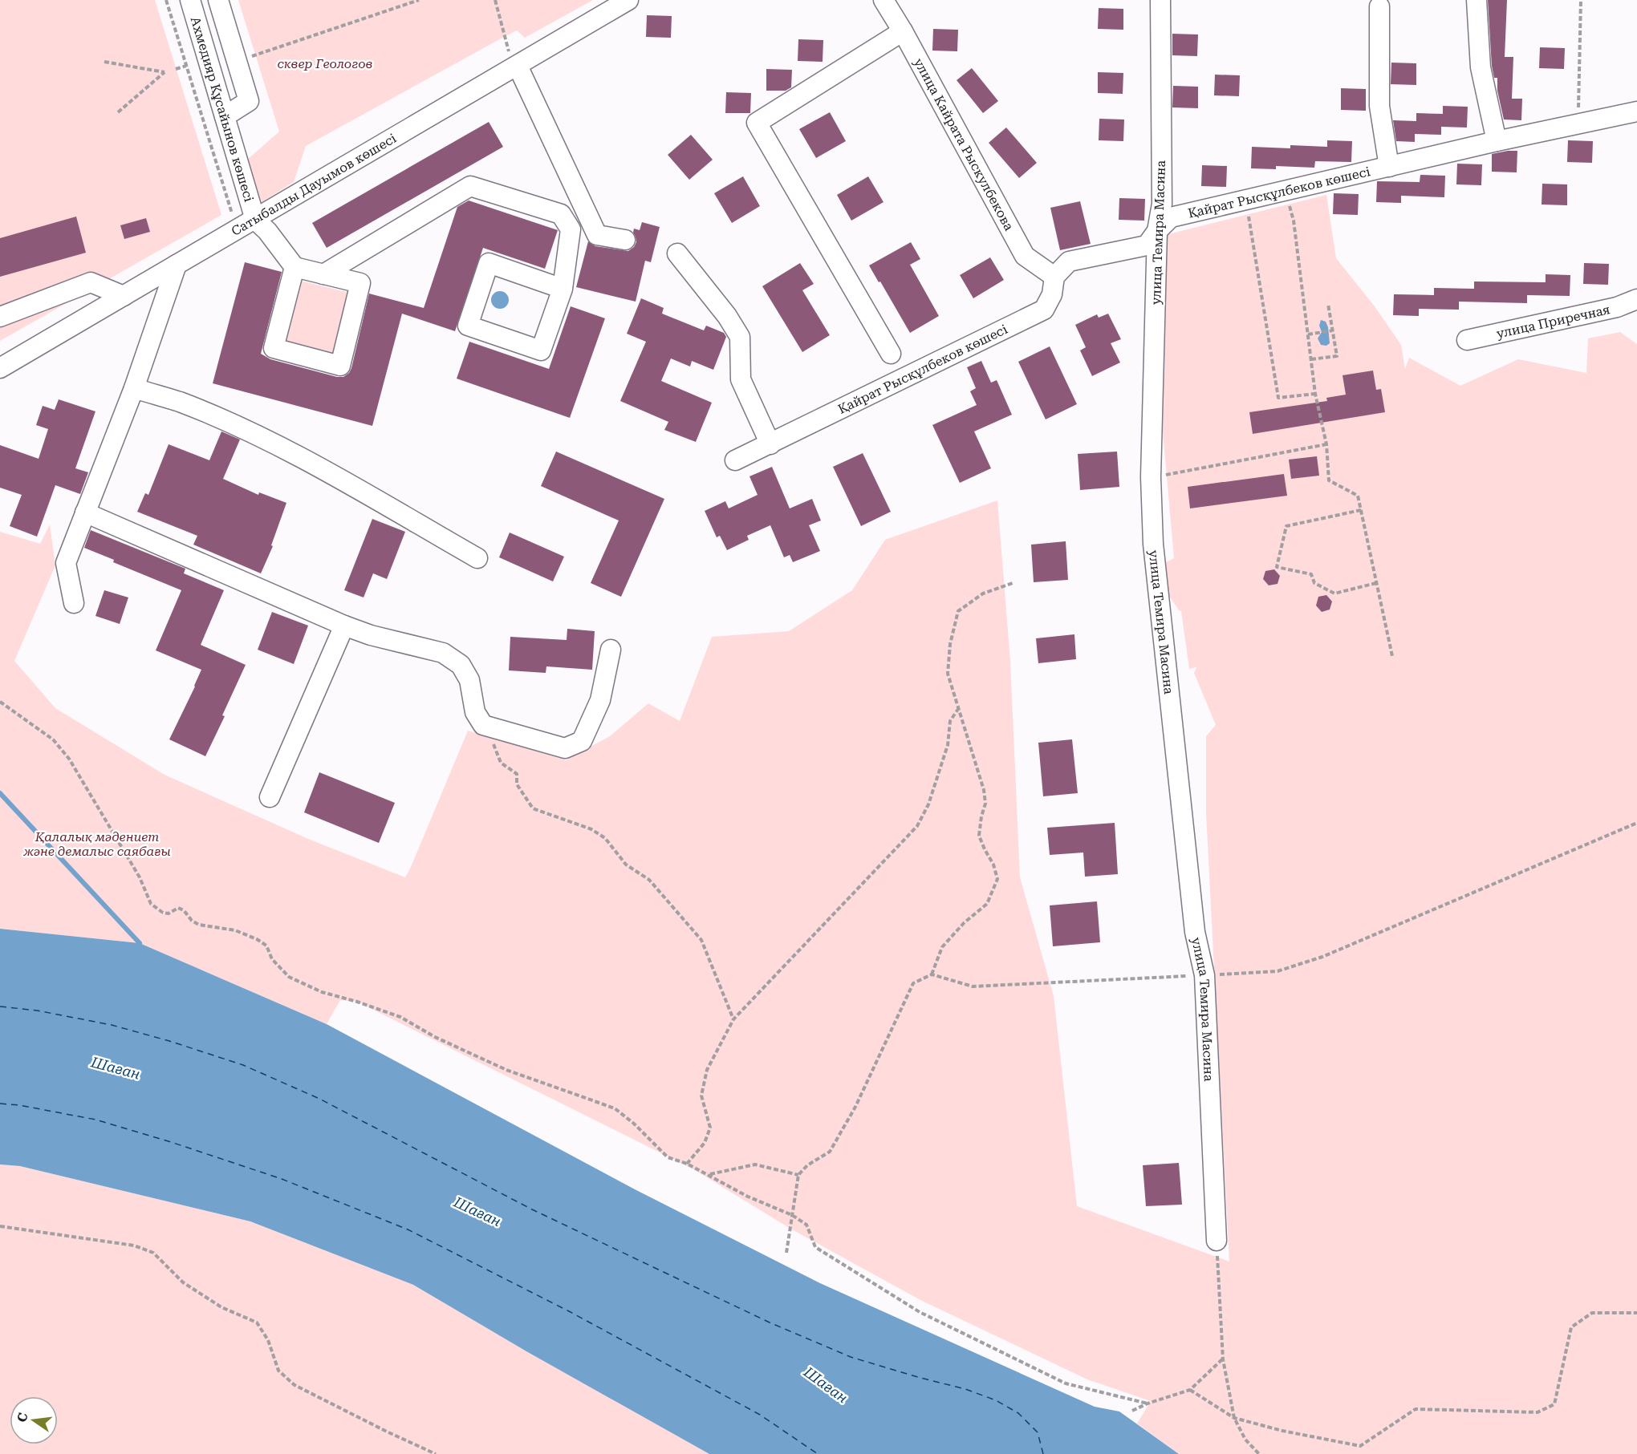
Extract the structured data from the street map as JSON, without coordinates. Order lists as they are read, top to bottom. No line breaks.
{"streets":{"street":["Ахмедияр Құсайынов көшесі","улица Кайрата Рыскулбекова","Сатыбалды Дауымов көшесі","Қайрат Рысқұлбеков көшесі","улица Темира Масина","улица Приречная"]},"crossings":[["Ахмедияр Құсайынов көшесі","Сатыбалды Дауымов көшесі"],["улица Кайрата Рыскулбекова","Қайрат Рысқұлбеков көшесі"],["Қайрат Рысқұлбеков көшесі","улица Темира Масина"]],"water":["Шаған"],"parks":["сквер Геологов","Қалалық мәдениет және демалыс саябағы"],"north":"left"}
